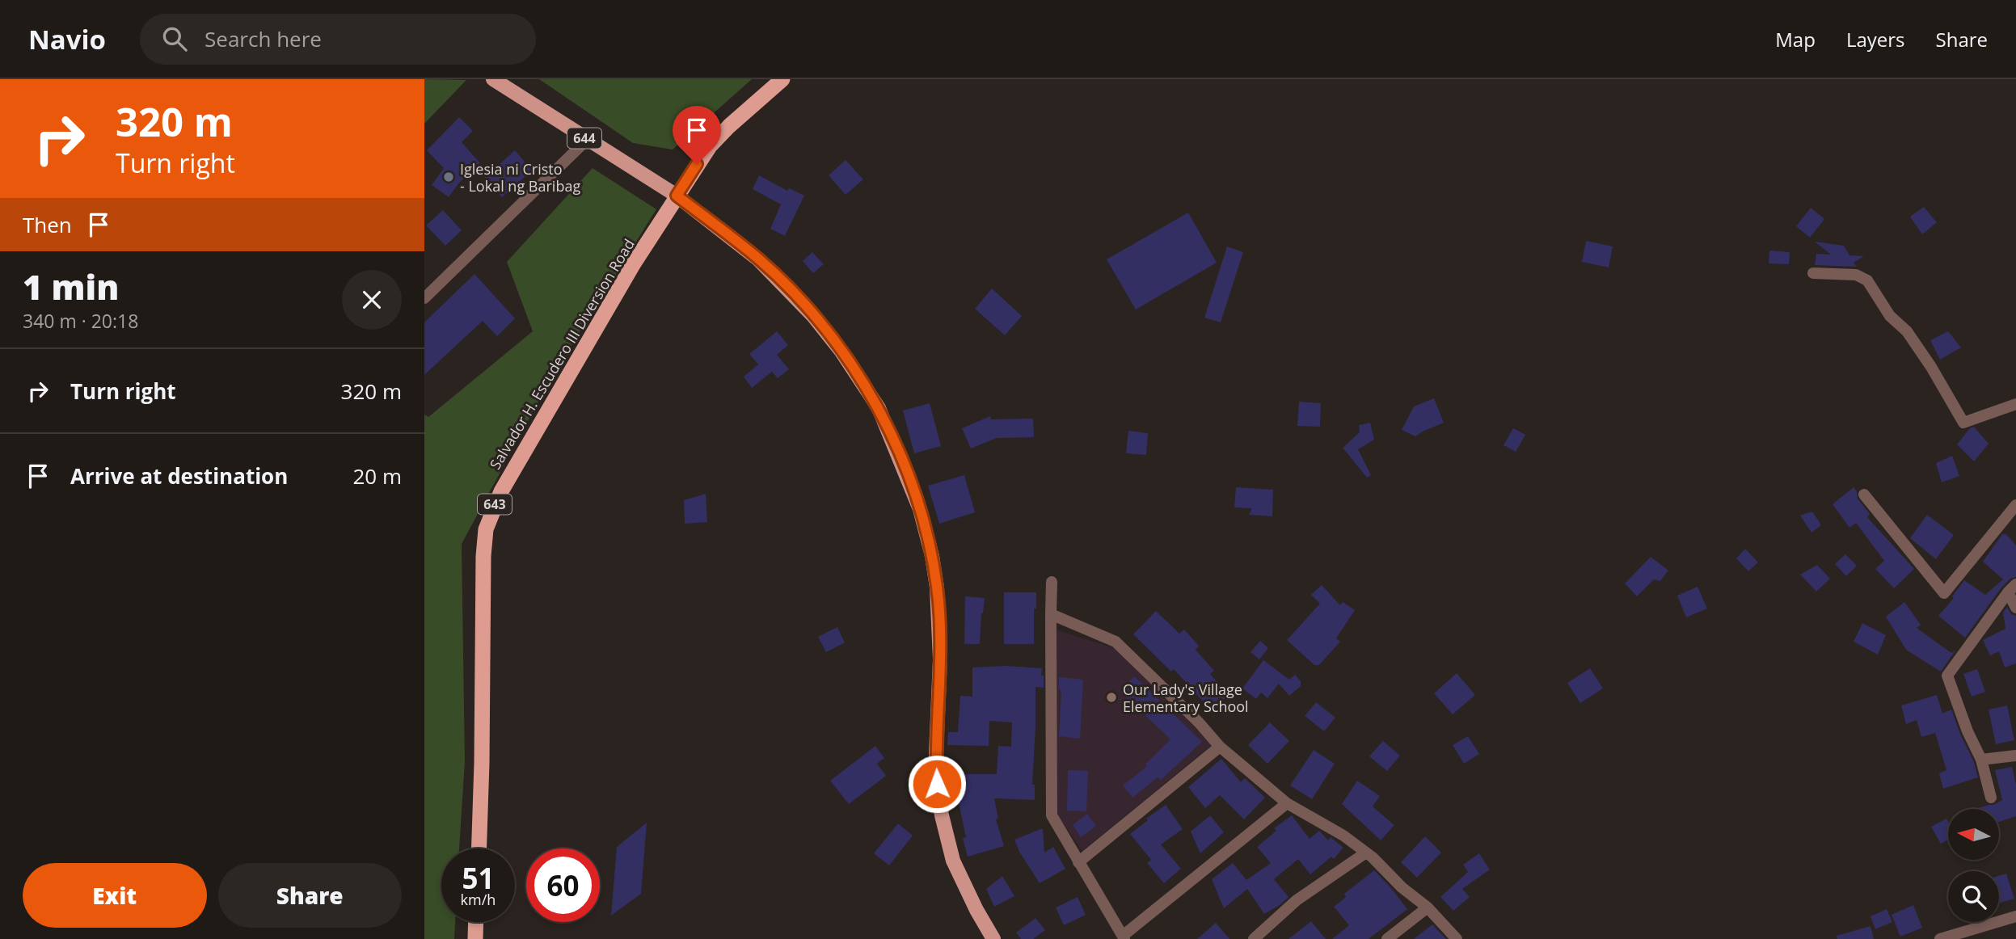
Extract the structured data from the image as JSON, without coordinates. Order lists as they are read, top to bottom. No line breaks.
{"streets":{"highway":["Salvador H. Escudero III Diversion Road","643"],"main road":["644"]},"crossings":[["644","Salvador H. Escudero III Diversion Road"]],"places":["Iglesia ni Cristo - Lokal ng Baribag","Our Lady's Village Elementary School"],"north":"left","page":{"header":"Navio","search":"Search here","nav":["Map","Layers","Share"],"turn":["320 m","Turn right"],"then":"Then","heading":["1 min","340 m · 20:18"],"list":[{"name":"Turn right","value":"320 m"},{"name":"Arrive at destination","value":"20 m"}],"speed":"51 km/h","limit":"60","buttons":["Exit","Share"]}}
